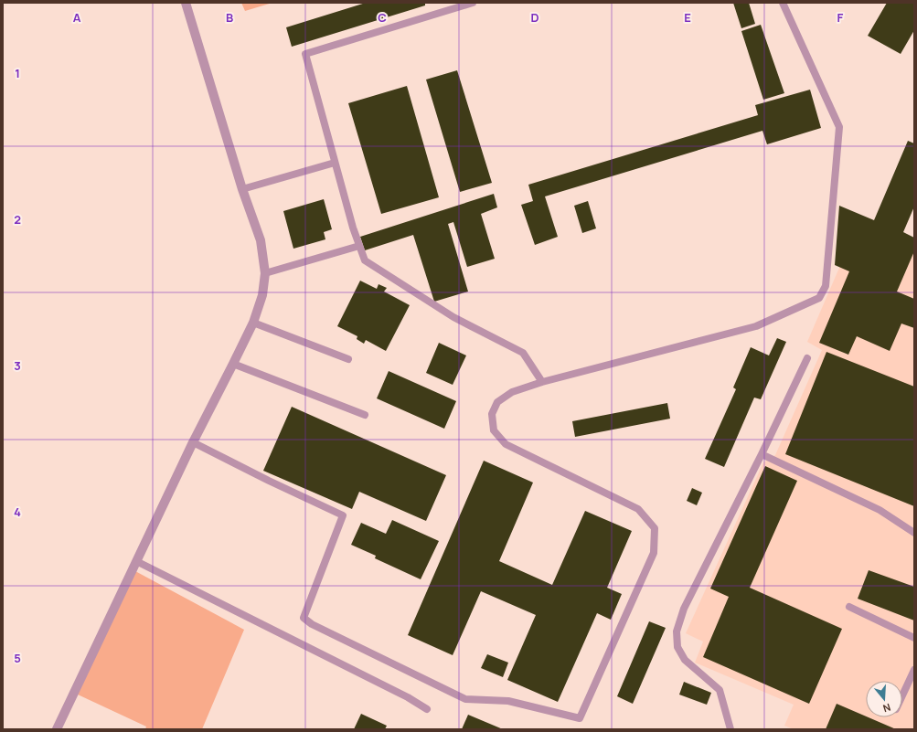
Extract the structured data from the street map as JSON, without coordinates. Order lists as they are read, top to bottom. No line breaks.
{"north":"bottom","grid":{"columns":["A","B","C","D","E","F"],"rows":["1","2","3","4","5"]}}
